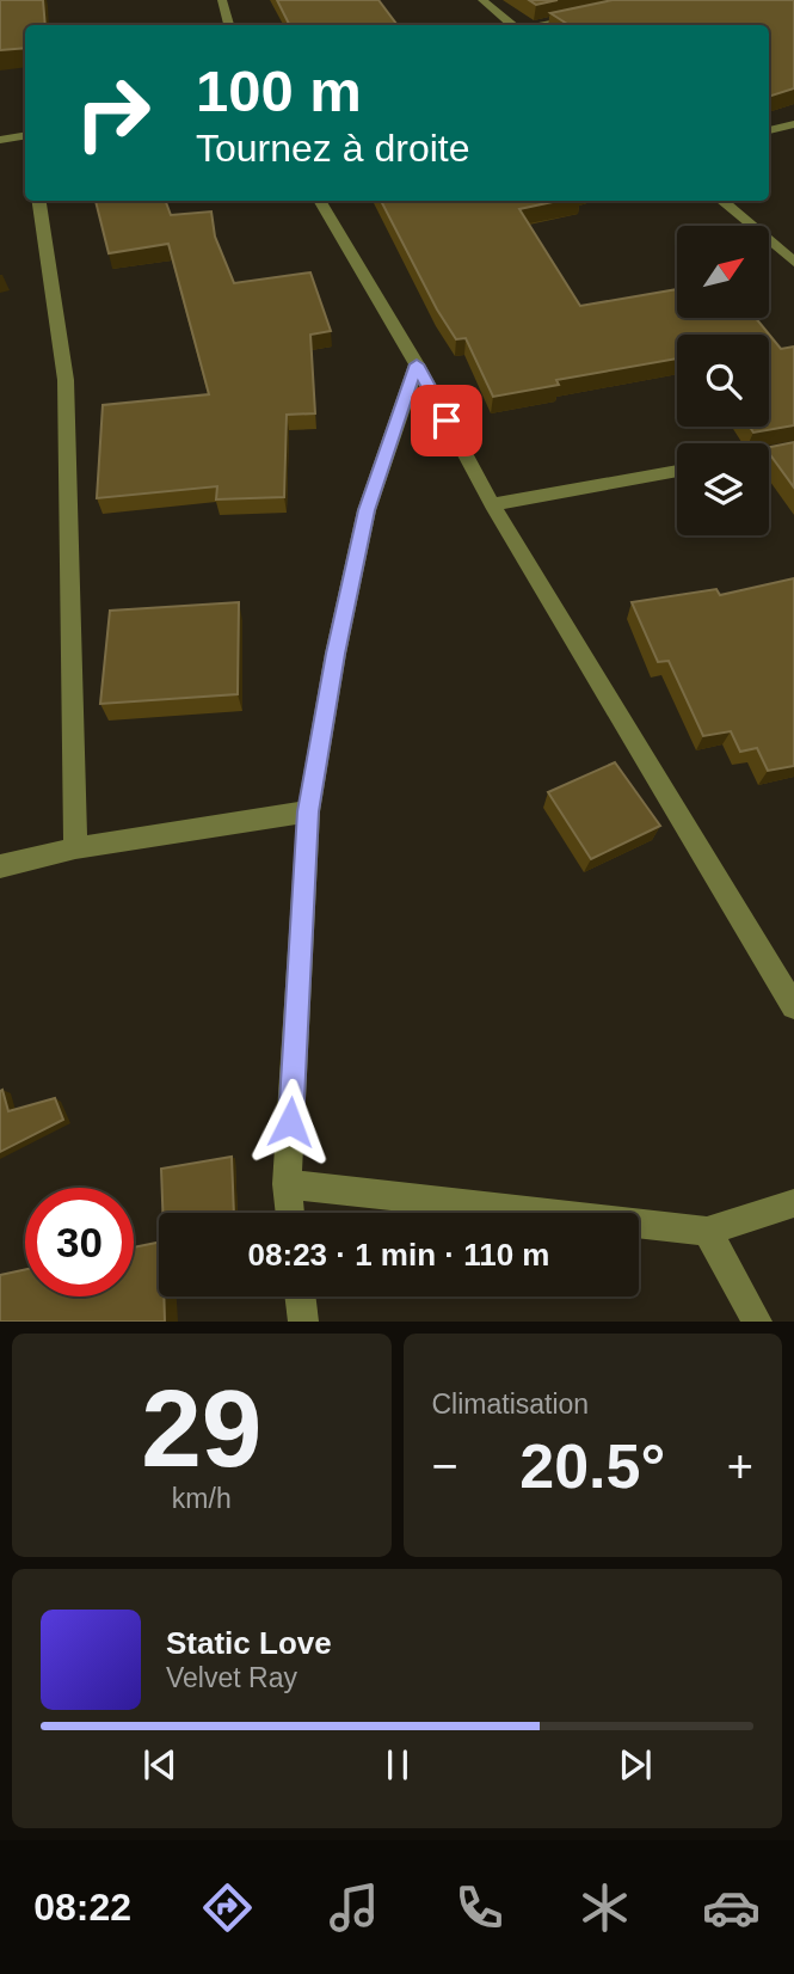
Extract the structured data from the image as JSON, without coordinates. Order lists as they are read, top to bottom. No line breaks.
{"north":"top right","page":{"turn":["100 m","Tournez à droite"],"limit":"30","trip":"08:23 · 1 min · 110 m","tile":[["29","km/h"],"Climatisation"],"heat":["−","20.5°","+"],"song":["Static Love","Velvet Ray"],"tabs":"08:22"}}
